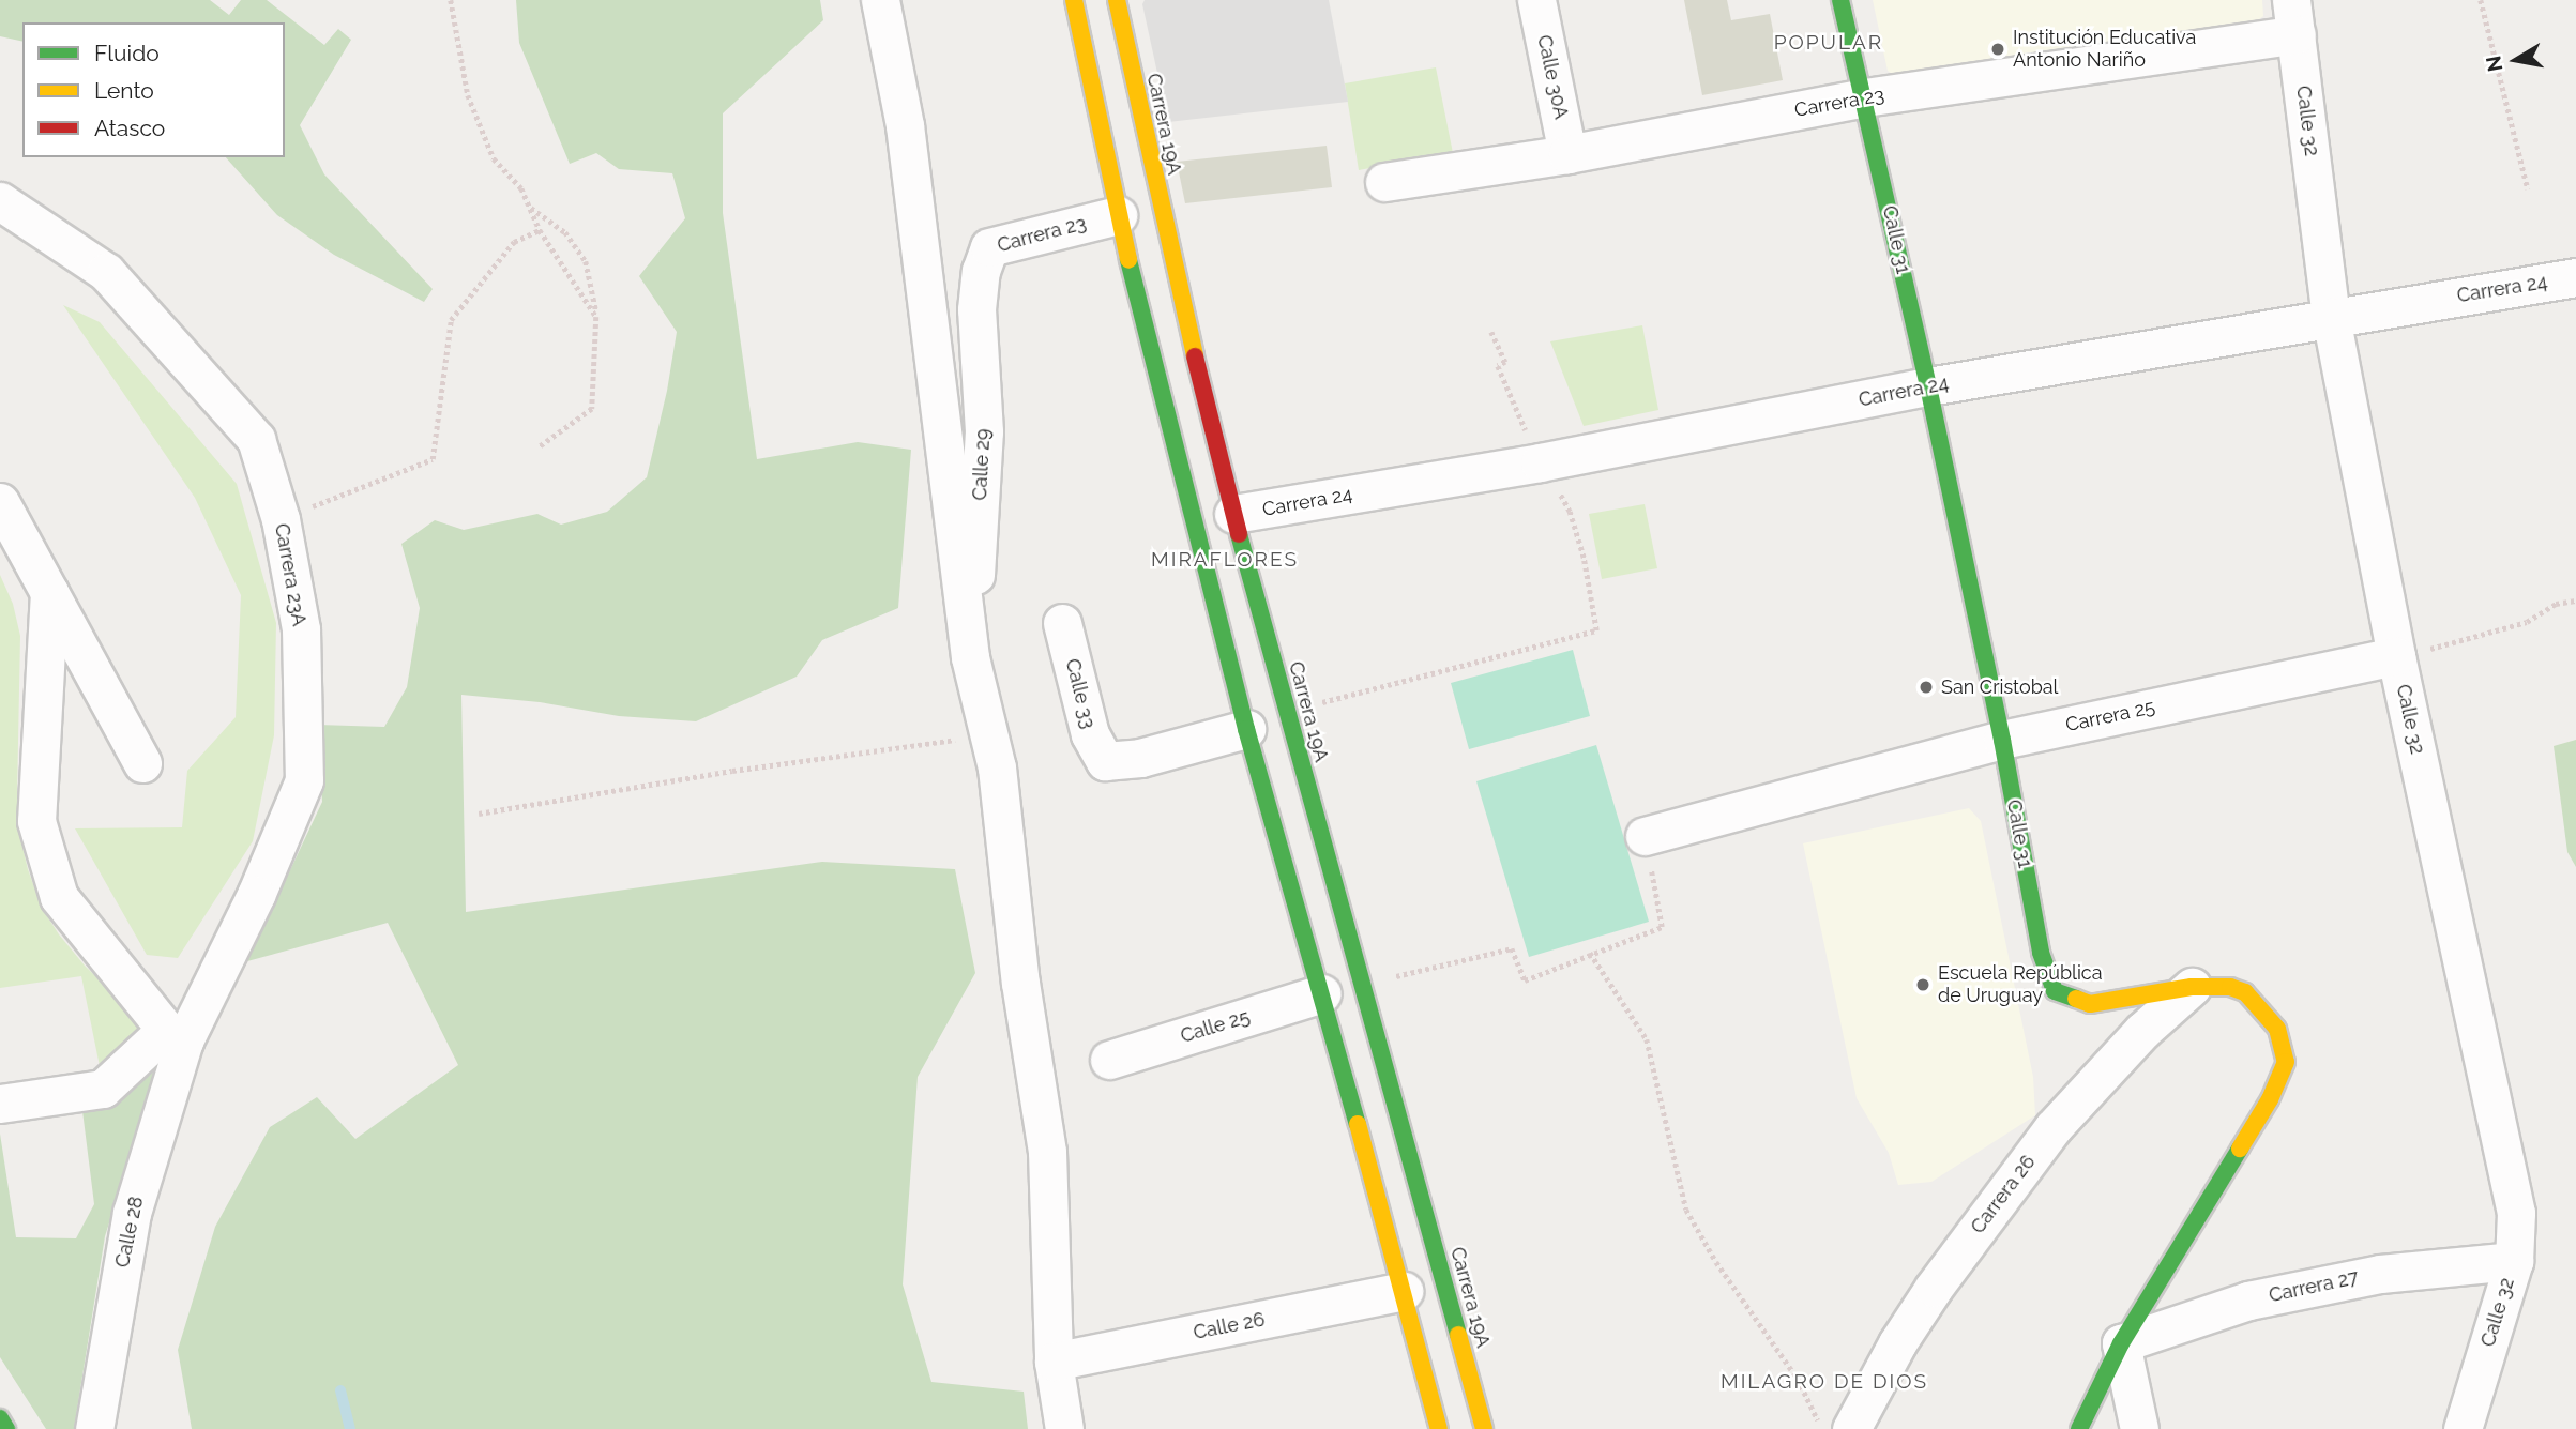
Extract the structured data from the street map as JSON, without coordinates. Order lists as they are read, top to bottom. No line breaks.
{"streets":{"main road":["Carrera 19A","Calle 31"],"street":["Calle 30A","Carrera 23","Calle 32","Carrera 24","Calle 29","Carrera 23A","Calle 33","Carrera 25","Calle 25","Carrera 26","Calle 28","Carrera 27","Calle 26"]},"crossings":[["Calle 30A","Carrera 23"],["Carrera 23","Calle 32"],["Carrera 23","Calle 31"],["Carrera 23","Calle 29"],["Calle 32","Carrera 24"],["Calle 32","Carrera 25"],["Calle 32","Carrera 27"],["Carrera 19A","Carrera 24"],["Calle 31","Carrera 24"],["Calle 31","Carrera 25"],["Calle 31","Carrera 26"],["Calle 31","Carrera 27"],["Carrera 23A","Calle 28"]],"districts":["POPULAR","MIRAFLORES","MILAGRO DE DIOS"],"places":["Institución Educativa Antonio Nariño","San Cristobal","Escuela República de Uruguay"],"legend":["Fluido","Lento","Atasco"],"north":"left"}
